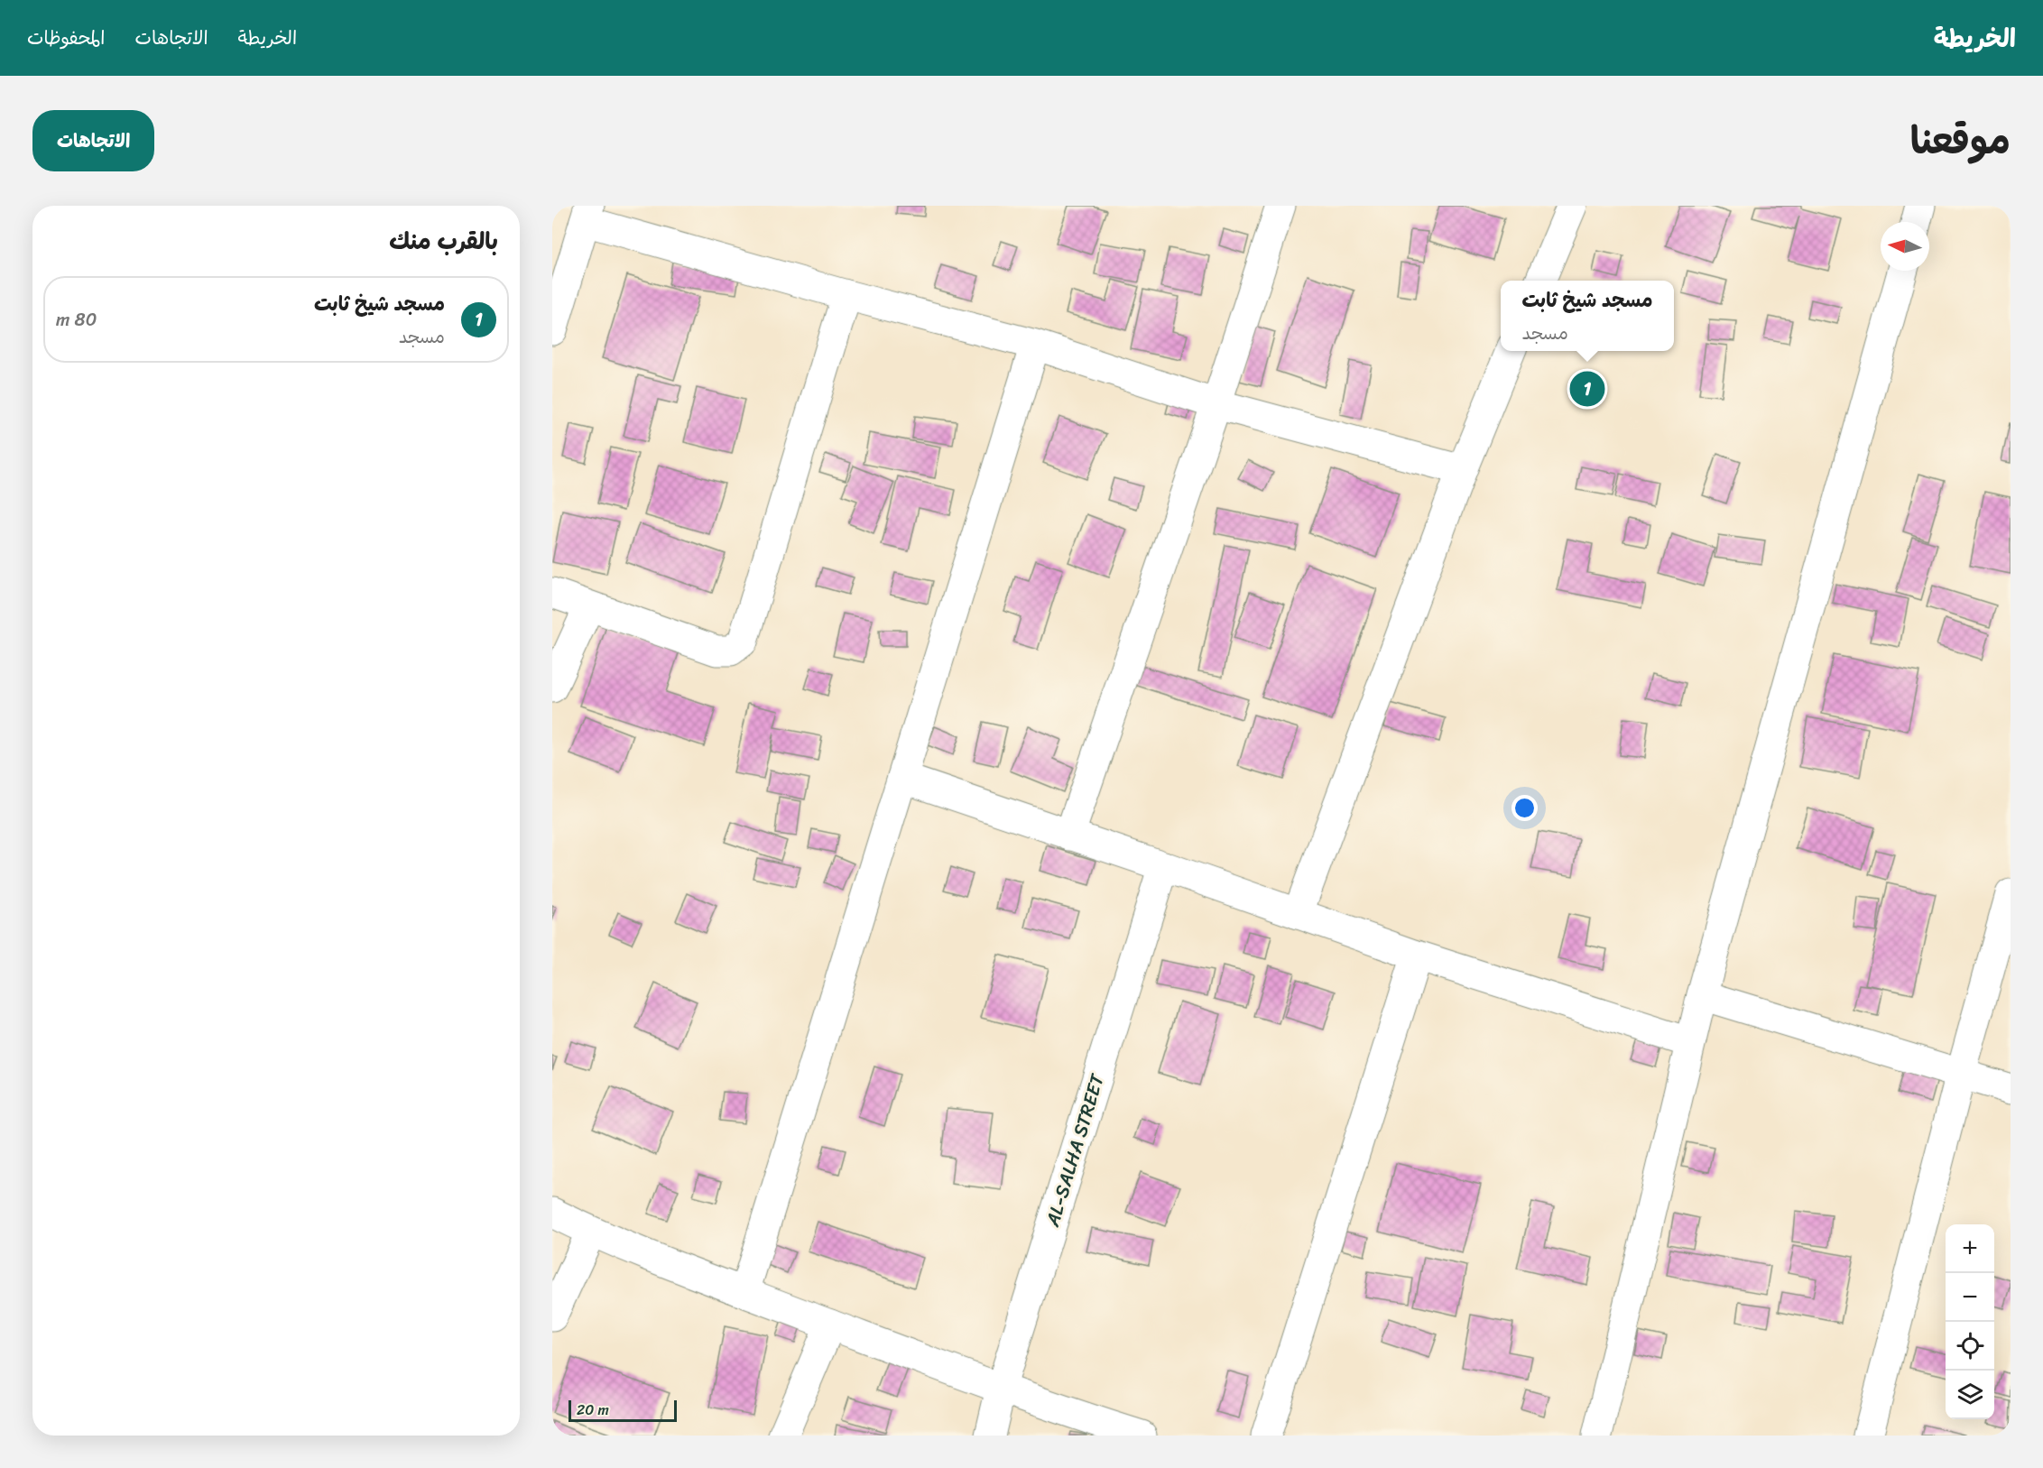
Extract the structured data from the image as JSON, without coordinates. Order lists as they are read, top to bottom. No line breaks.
{"streets":{"street":["AL-SALHA STREET"]},"scale_bar":"20 m","north":"left","page":{"header":"الخريطة","nav":["الخريطة","الاتجاهات","المحفوظات"],"title":"موقعنا","buttons":"الاتجاهات","heading":"بالقرب منك","list":[{"mark":"1","name":"مسجد شيخ ثابت","note":"مسجد","value":"80 m"}],"popup":["مسجد شيخ ثابت","مسجد"],"pins":"1","map_buttons":["+","−"],"scale":"20 m"}}
